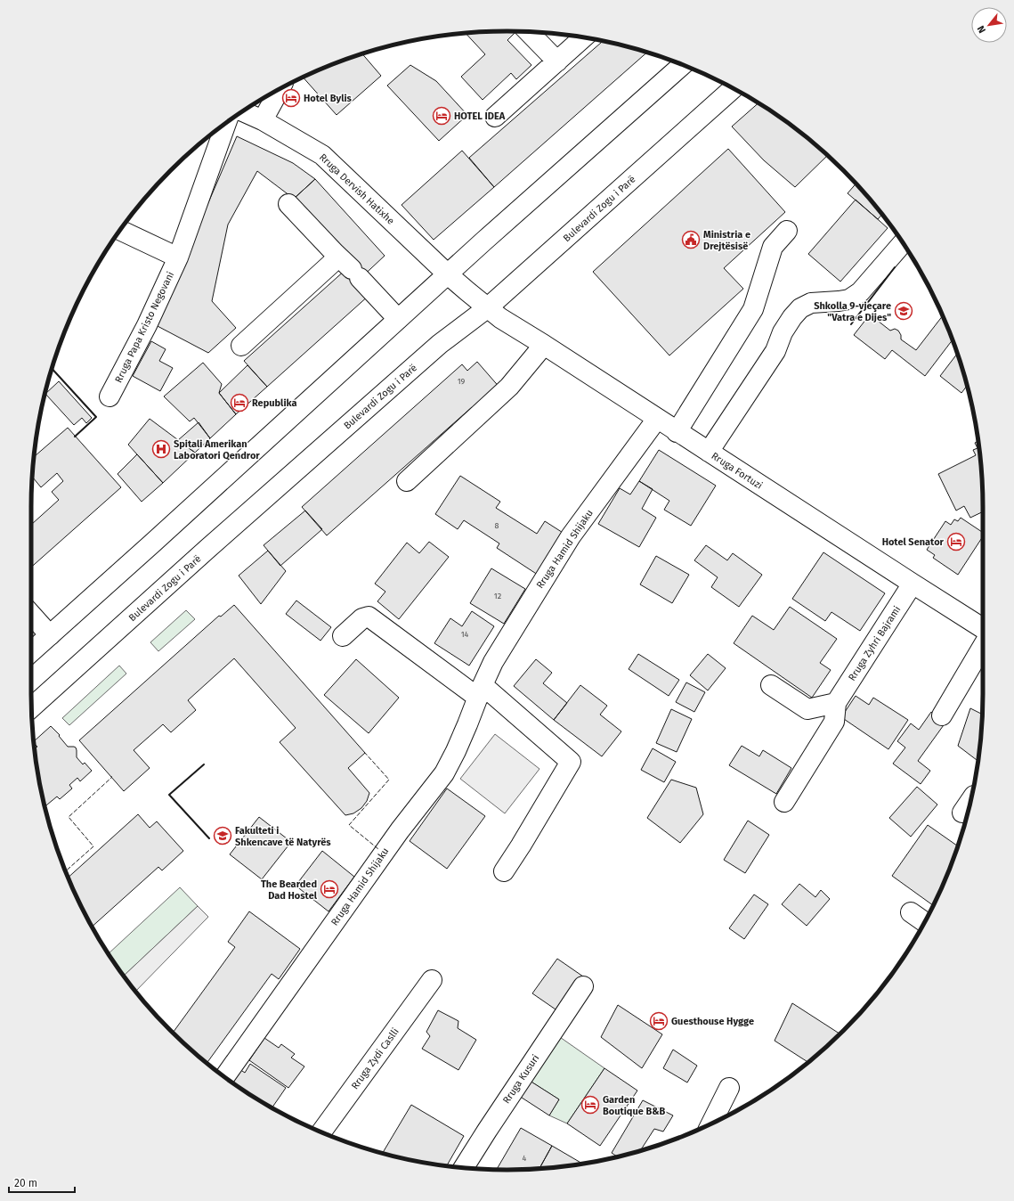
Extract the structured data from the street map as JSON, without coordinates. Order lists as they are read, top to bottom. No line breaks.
{"streets":{"street":["Rruga Dervish Hatixhe","Bulevardi Zogu i Parë","Rruga Papa Kristo Negovani","Rruga Fortuzi","Rruga Hamid Shijaku","Rruga Zyhri Bajrami","Rruga Zydi Caslli","Rruga Kusuri"]},"crossings":[["Rruga Dervish Hatixhe","Bulevardi Zogu i Parë"],["Rruga Dervish Hatixhe","Rruga Fortuzi"],["Bulevardi Zogu i Parë","Rruga Fortuzi"],["Rruga Fortuzi","Rruga Hamid Shijaku"],["Rruga Fortuzi","Rruga Zyhri Bajrami"]],"places":{"hotel":["Hotel Bylis","HOTEL IDEA","Republika","Hotel Senator","The Bearded Dad Hostel","Guesthouse Hygge","Garden Boutique B&B"],"public building":["Ministria e Drejtësisë"],"school or university":["Shkolla 9-vjeçare \"Vatra e Dijes\"","Fakulteti i Shkencave të Natyrës"],"hospital":["Spitali Amerikan Laboratori Qendror"]},"house_numbers":["19","8","12","14","4"],"scale_bar":"20 m","north":"bottom left"}
